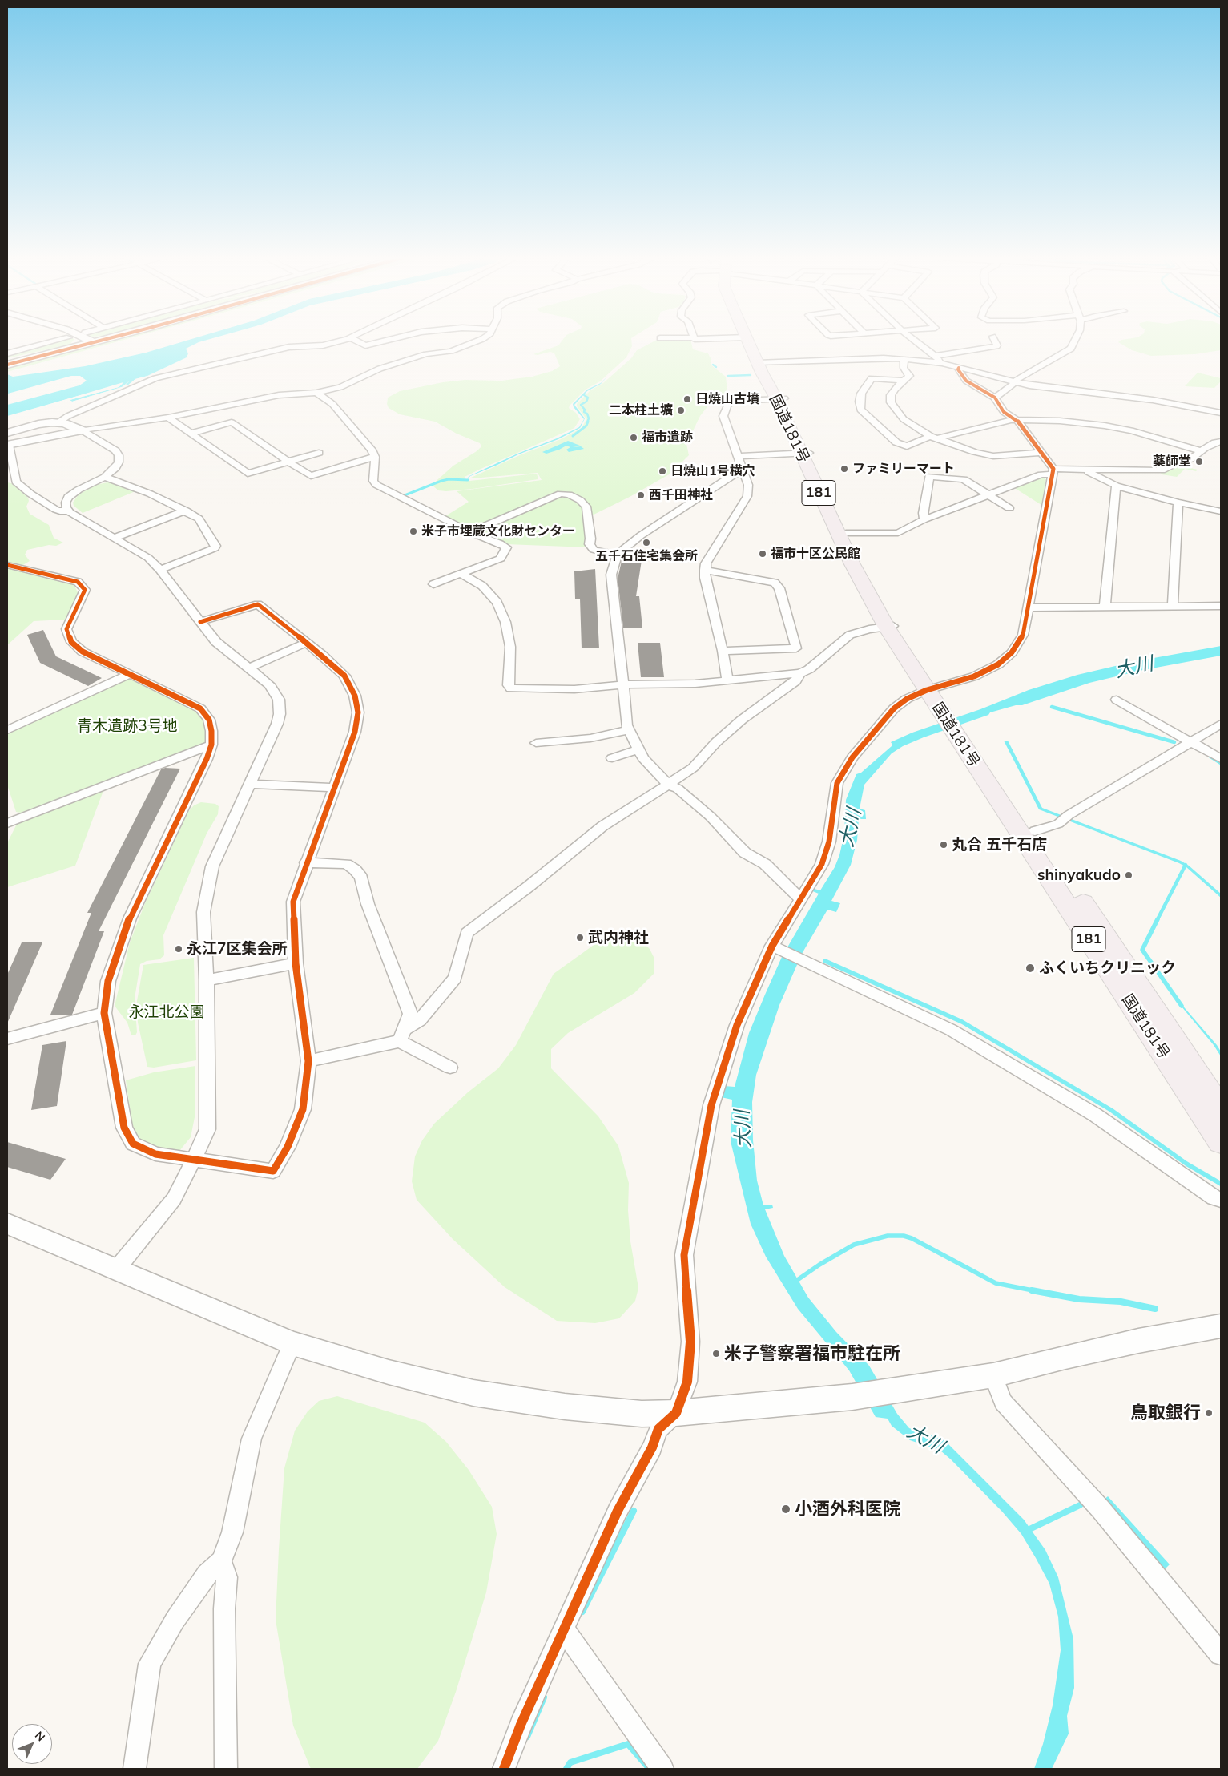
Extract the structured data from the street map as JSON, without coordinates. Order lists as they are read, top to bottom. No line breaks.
{"streets":{"highway":["国道181号","181"]},"water":["大川"],"parks":["青木遺跡3号地","永江北公園"],"places":["日焼山古墳","二本柱土壙","福市遺跡","薬師堂","ファミリーマート","日焼山1号横穴","西千田神社","米子市埋蔵文化財センター","五千石住宅集会所","福市十区公民館","丸合 五千石店","shinyakudo","武内神社","永江7区集会所","ふくいちクリニック","米子警察署福市駐在所","鳥取銀行","小酒外科医院"],"north":"top right"}
